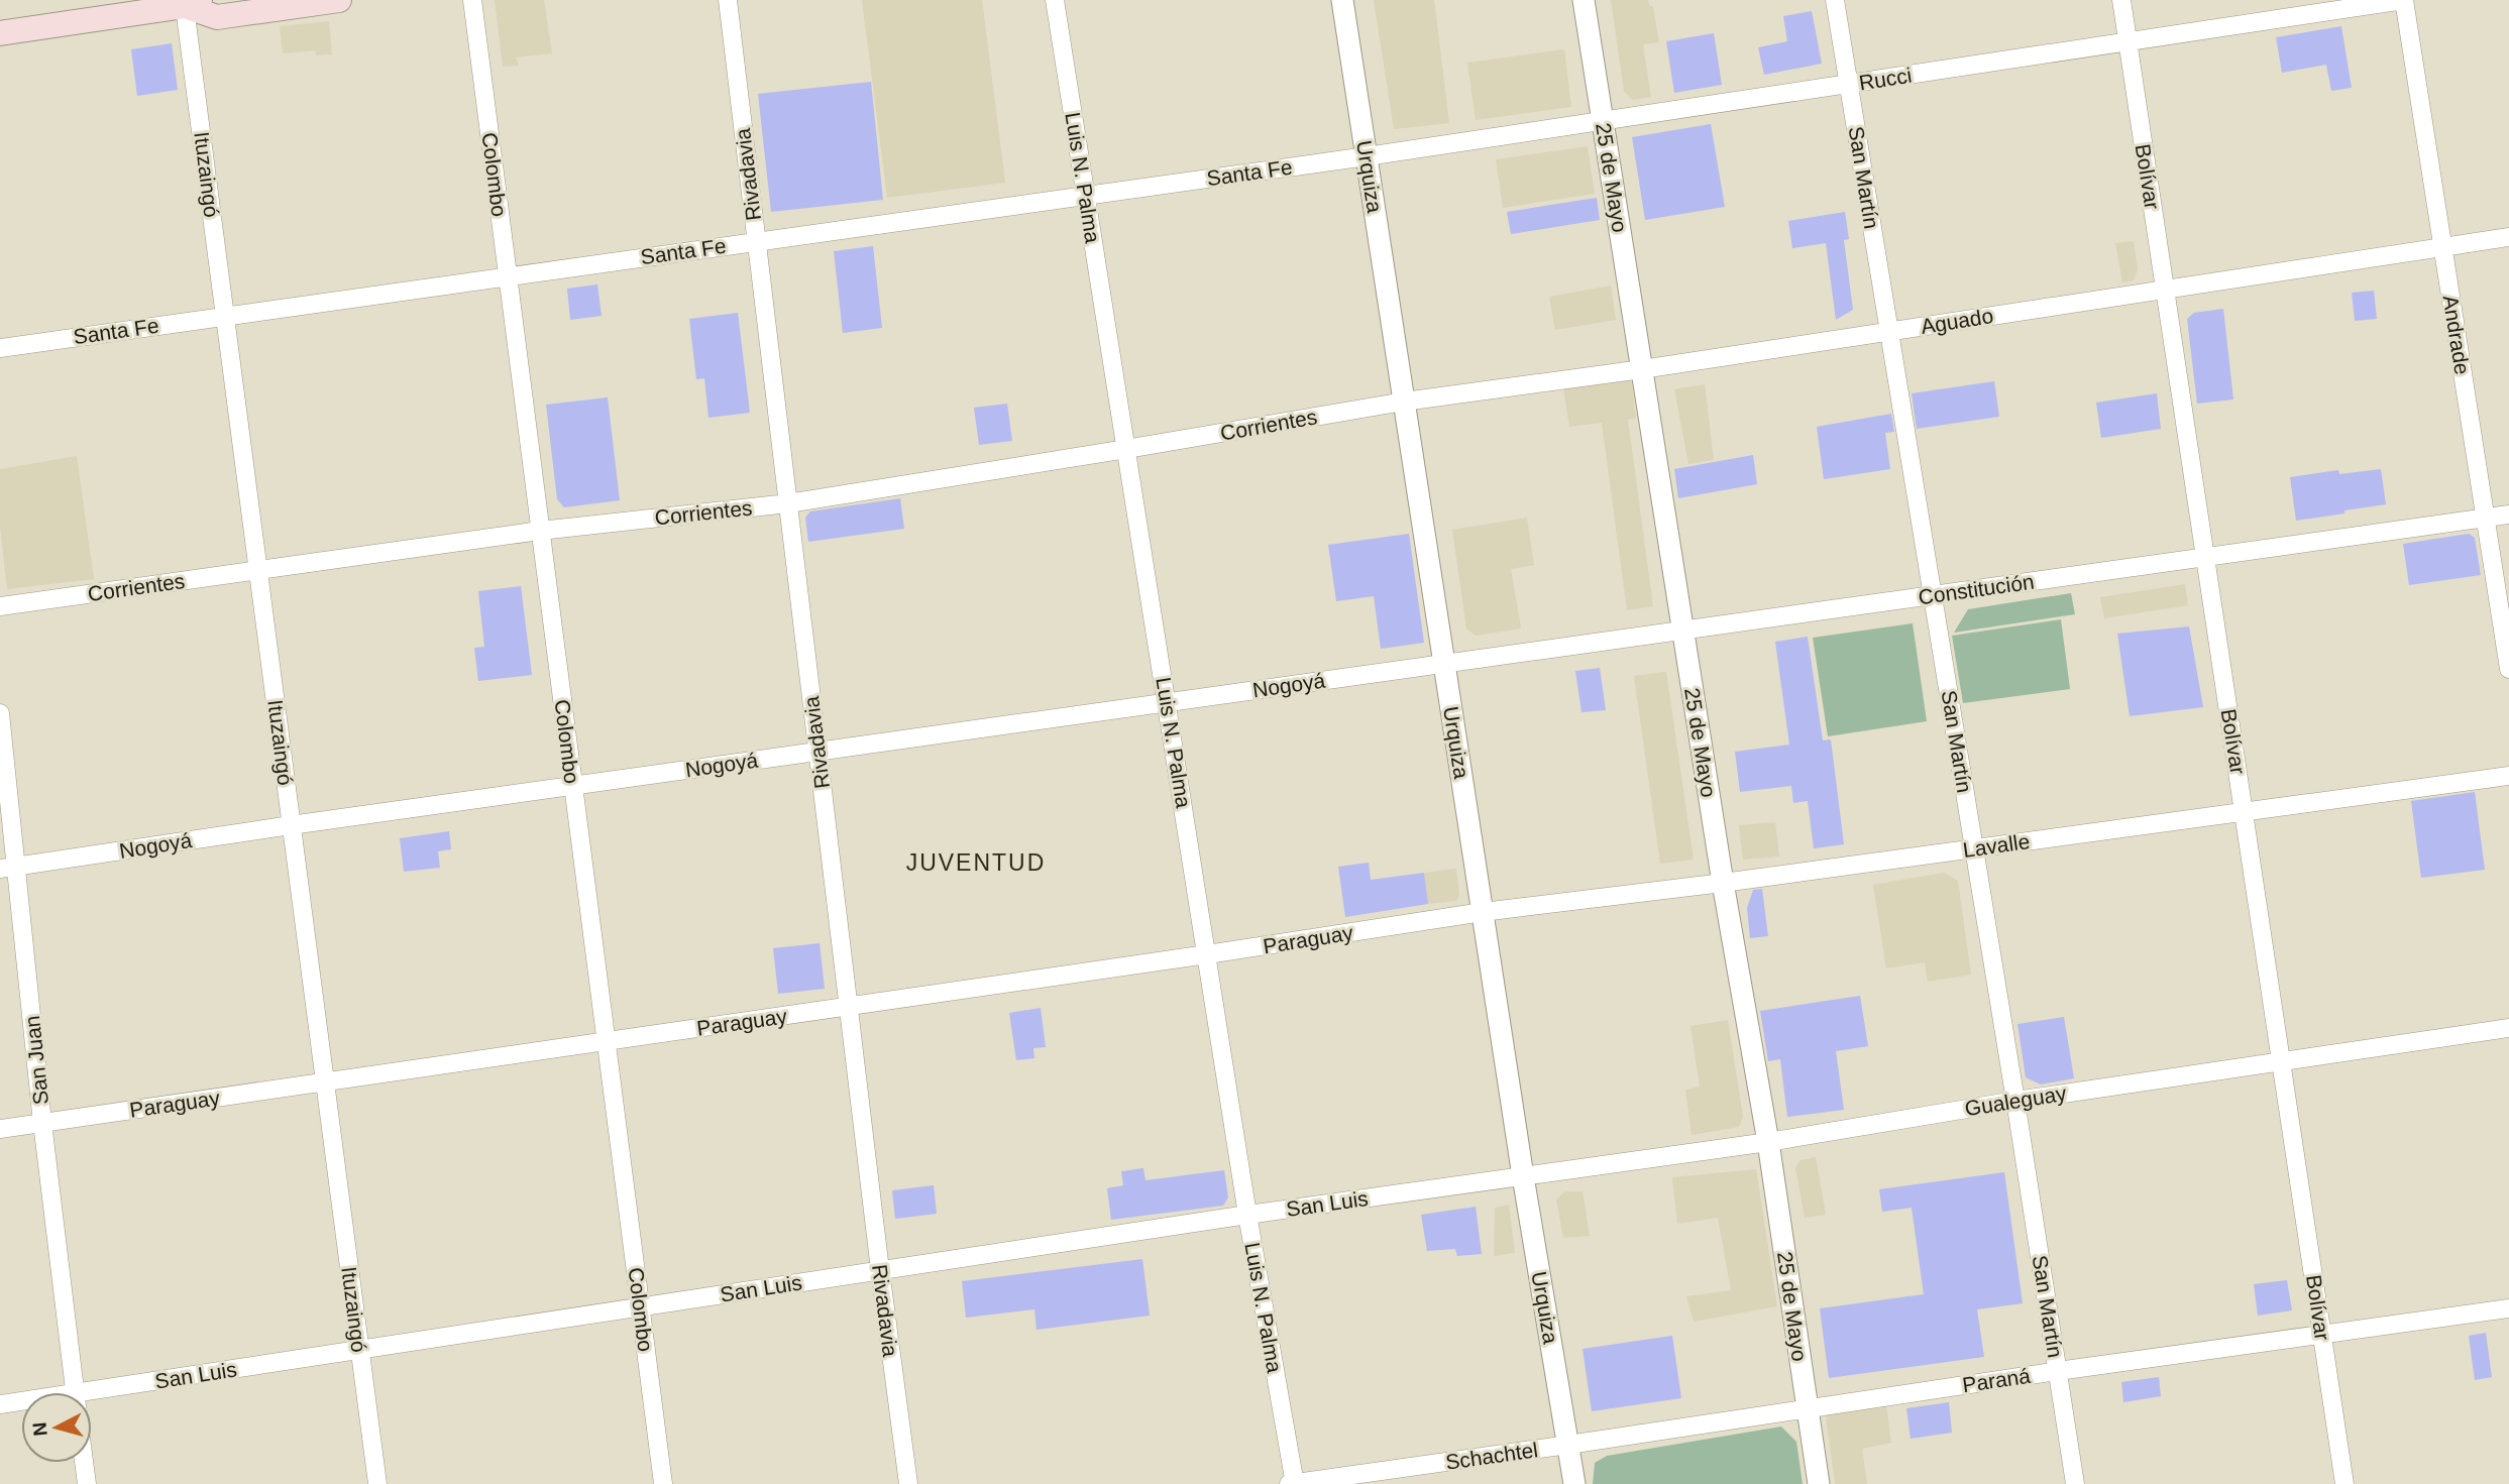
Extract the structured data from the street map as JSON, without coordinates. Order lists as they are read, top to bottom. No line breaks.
{"streets":{"street":["Rucci","Santa Fe","Ituzaingó","Colombo","Rivadavia","Urquiza","Bolívar","Luis N. Palma","25 de Mayo","San Martín","Aguado","Andrade","Corrientes","Constitución","Nogoyá","Lavalle","Paraguay","San Juan","Gualeguay","San Luis","Paraná","Schachtel"]},"crossings":[["Rucci","Santa Fe"],["Rucci","Urquiza"],["Rucci","Bolívar"],["Rucci","25 de Mayo"],["Rucci","San Martín"],["Rucci","Andrade"],["Santa Fe","Ituzaingó"],["Santa Fe","Colombo"],["Santa Fe","Rivadavia"],["Santa Fe","Urquiza"],["Santa Fe","Luis N. Palma"],["Ituzaingó","Corrientes"],["Ituzaingó","Nogoyá"],["Ituzaingó","Paraguay"],["Ituzaingó","San Luis"],["Colombo","Corrientes"],["Colombo","Nogoyá"],["Colombo","Paraguay"],["Colombo","San Luis"],["Rivadavia","Corrientes"],["Rivadavia","Nogoyá"],["Rivadavia","Paraguay"],["Rivadavia","San Luis"],["Urquiza","Aguado"],["Urquiza","Corrientes"],["Urquiza","Constitución"],["Urquiza","Nogoyá"],["Urquiza","Lavalle"],["Urquiza","Paraguay"],["Urquiza","Gualeguay"],["Urquiza","San Luis"],["Urquiza","Paraná"],["Urquiza","Schachtel"],["Bolívar","Aguado"],["Bolívar","Constitución"],["Bolívar","Lavalle"],["Bolívar","Gualeguay"],["Bolívar","Paraná"],["Luis N. Palma","Corrientes"],["Luis N. Palma","Nogoyá"],["Luis N. Palma","Paraguay"],["Luis N. Palma","San Luis"],["Luis N. Palma","Schachtel"],["25 de Mayo","Aguado"],["25 de Mayo","Constitución"],["25 de Mayo","Lavalle"],["25 de Mayo","Gualeguay"],["25 de Mayo","Paraná"],["San Martín","Aguado"],["San Martín","Constitución"],["San Martín","Lavalle"],["San Martín","Gualeguay"],["San Martín","Paraná"],["Aguado","Andrade"],["Aguado","Corrientes"],["Andrade","Constitución"],["Constitución","Nogoyá"],["Nogoyá","San Juan"],["Lavalle","Paraguay"],["Paraguay","San Juan"],["Gualeguay","San Luis"],["Paraná","Schachtel"]],"districts":["JUVENTUD"],"north":"left"}
